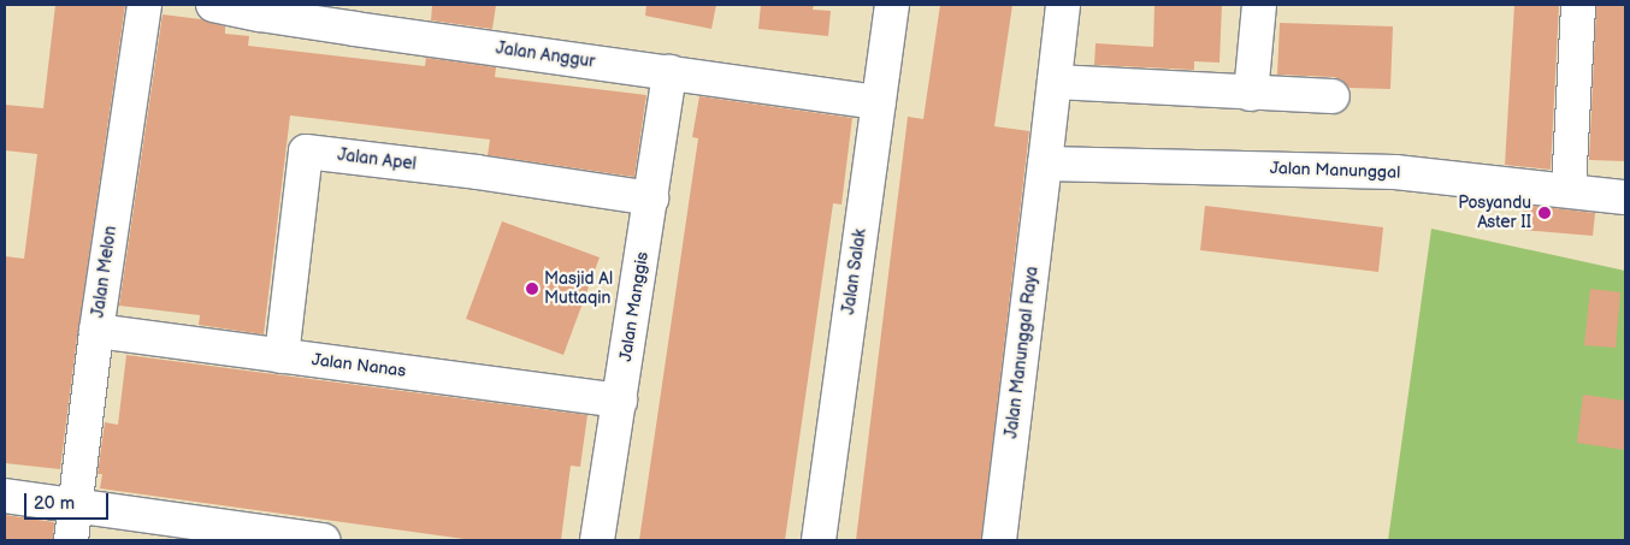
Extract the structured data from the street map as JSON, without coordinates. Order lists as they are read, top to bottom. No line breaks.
{"streets":{"street":["Jalan Anggur","Jalan Apel","Jalan Manunggal","Jalan Melon","Jalan Salak","Jalan Manggis","Jalan Manunggal Raya","Jalan Nanas"]},"crossings":[["Jalan Anggur","Jalan Salak"],["Jalan Anggur","Jalan Manggis"],["Jalan Apel","Jalan Manggis"],["Jalan Apel","Jalan Nanas"],["Jalan Manunggal","Jalan Manunggal Raya"],["Jalan Melon","Jalan Nanas"],["Jalan Manggis","Jalan Nanas"]],"places":["Posyandu Aster II","Masjid Al Muttaqin"],"scale_bar":"20 m"}
